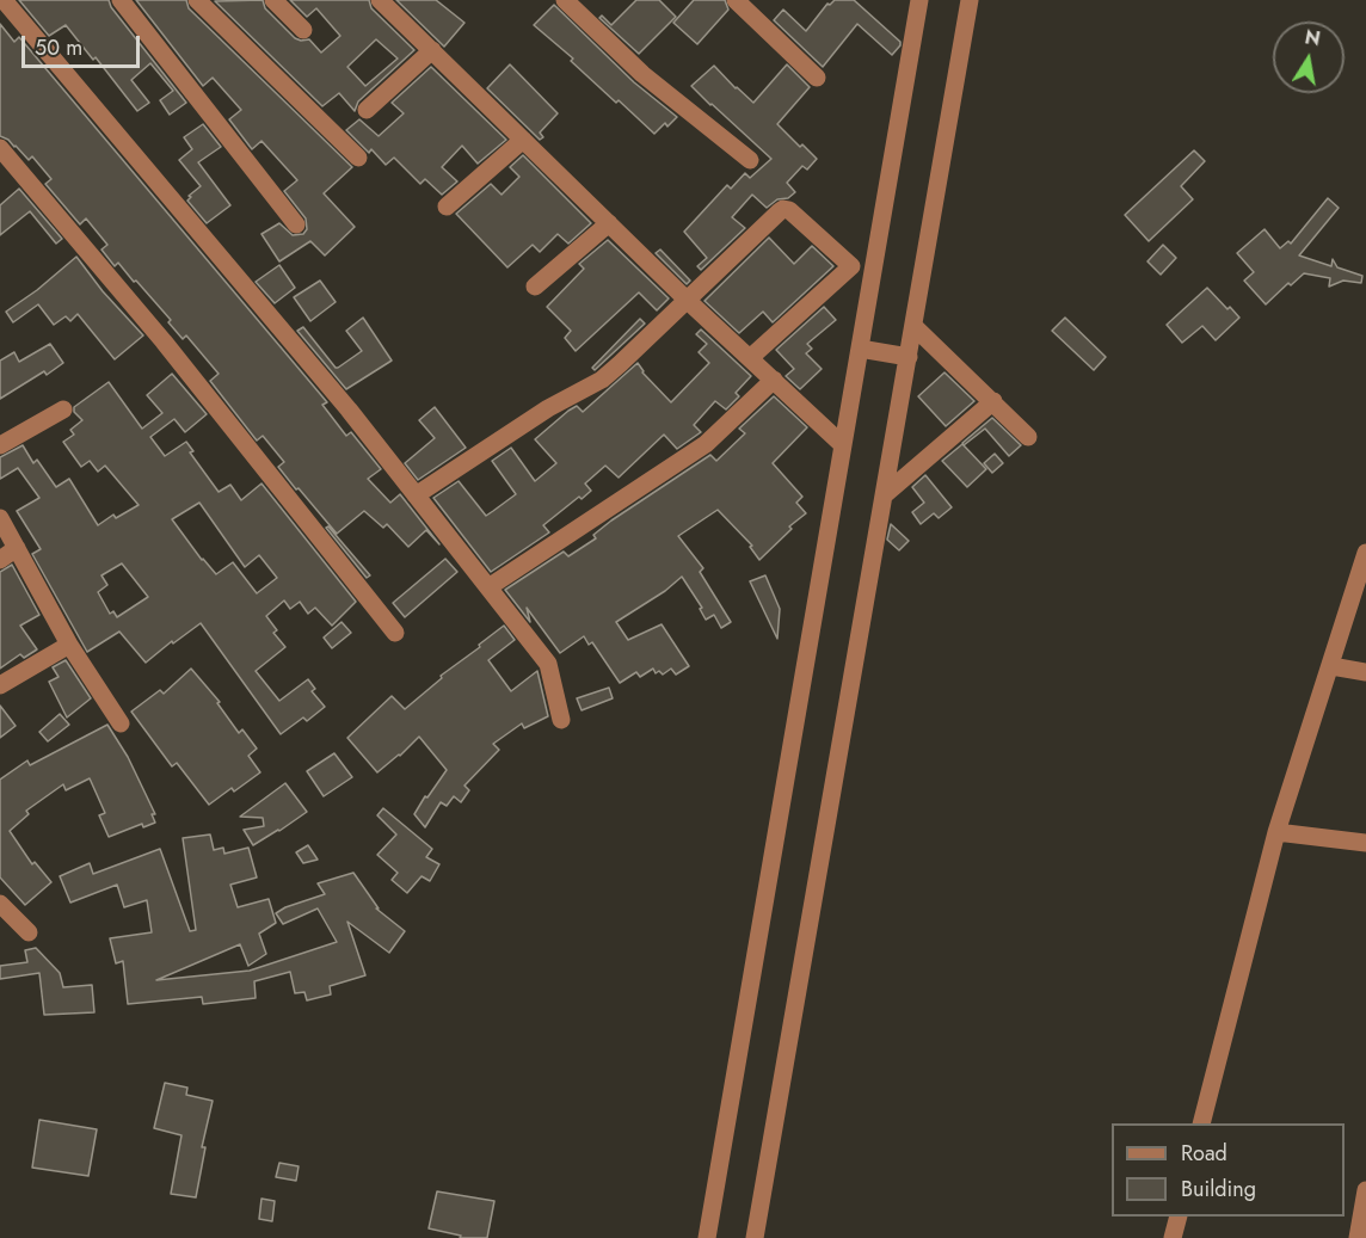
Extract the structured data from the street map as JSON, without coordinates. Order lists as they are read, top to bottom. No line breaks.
{"legend":["Road","Building"],"scale_bar":"50 m","north":"top"}
